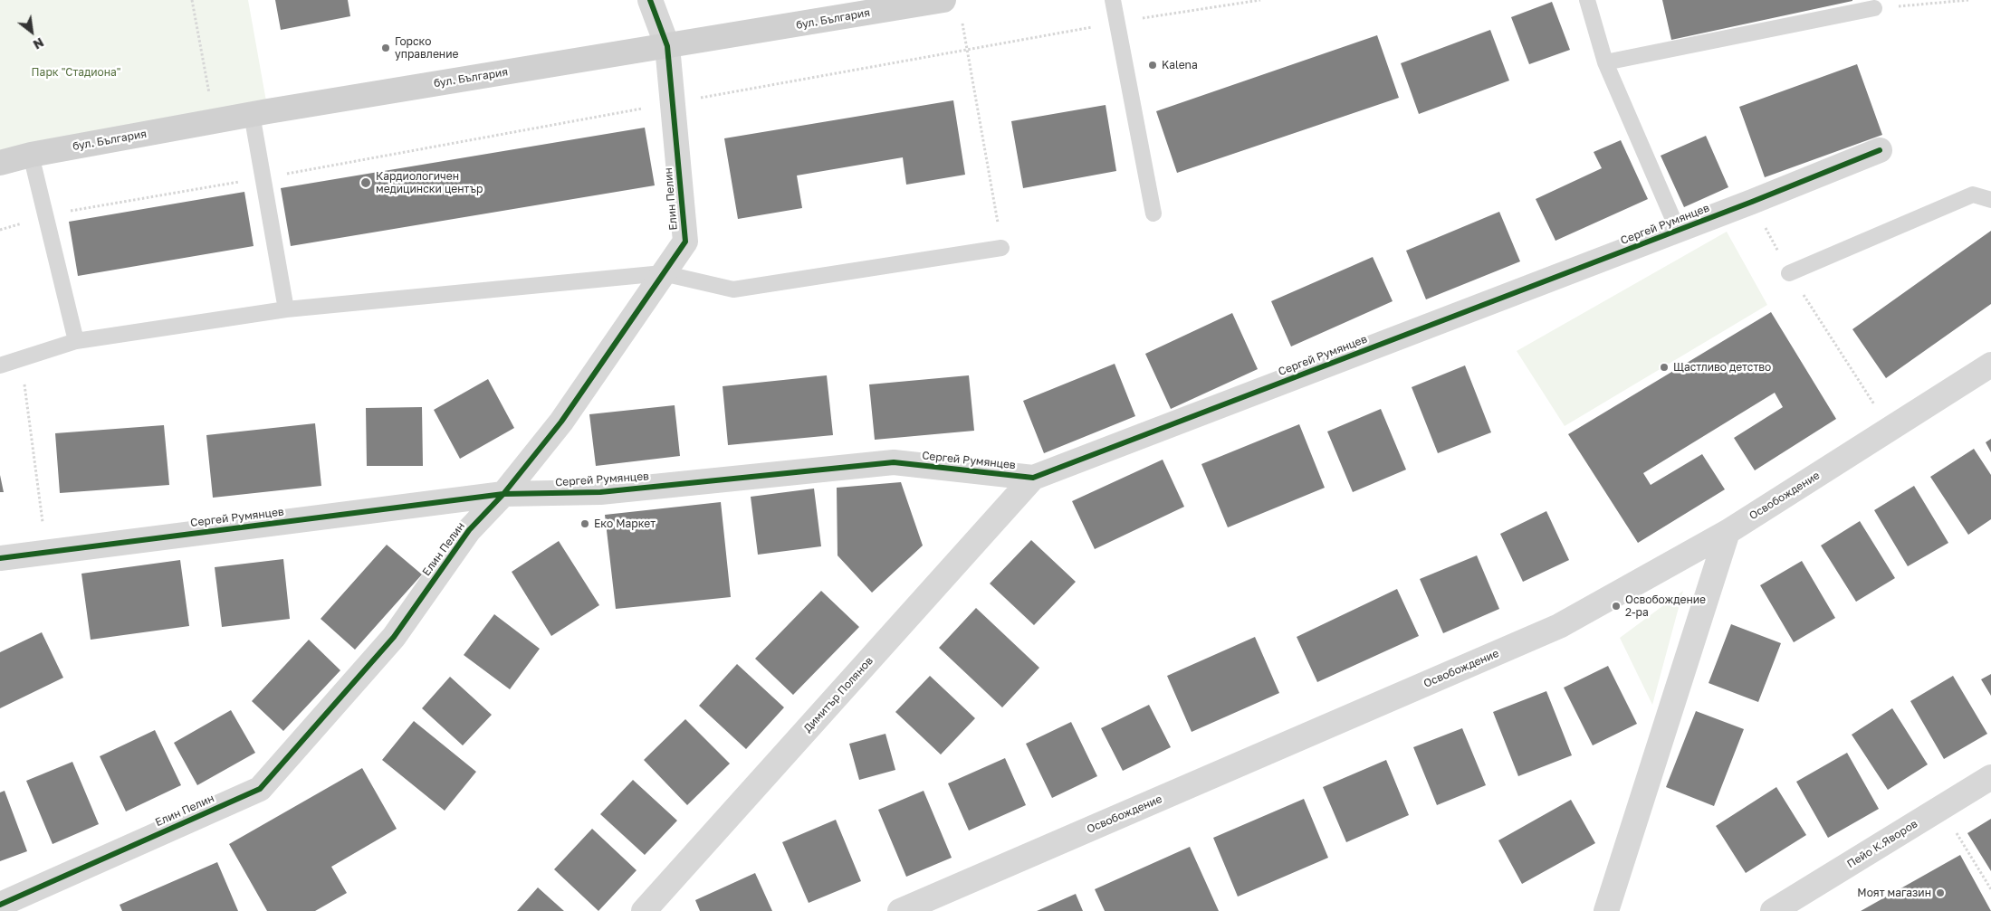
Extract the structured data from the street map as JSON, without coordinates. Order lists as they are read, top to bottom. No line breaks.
{"streets":{"main road":["бул. България"],"street":["Елин Пелин","Сергей Румянцев","Освобождение","Димитър Полянов","Пейо К.Яворов"]},"crossings":[["бул. България","Елин Пелин"],["Елин Пелин","Сергей Румянцев"],["Сергей Румянцев","Димитър Полянов"]],"parks":["Парк \"Стадиона\""],"places":["Горско управление","Kalena","Кардиологичен медицински център","Щастливо детство","Еко Маркет","Освобождение 2-ра","Моят магазин"],"north":"bottom right"}
